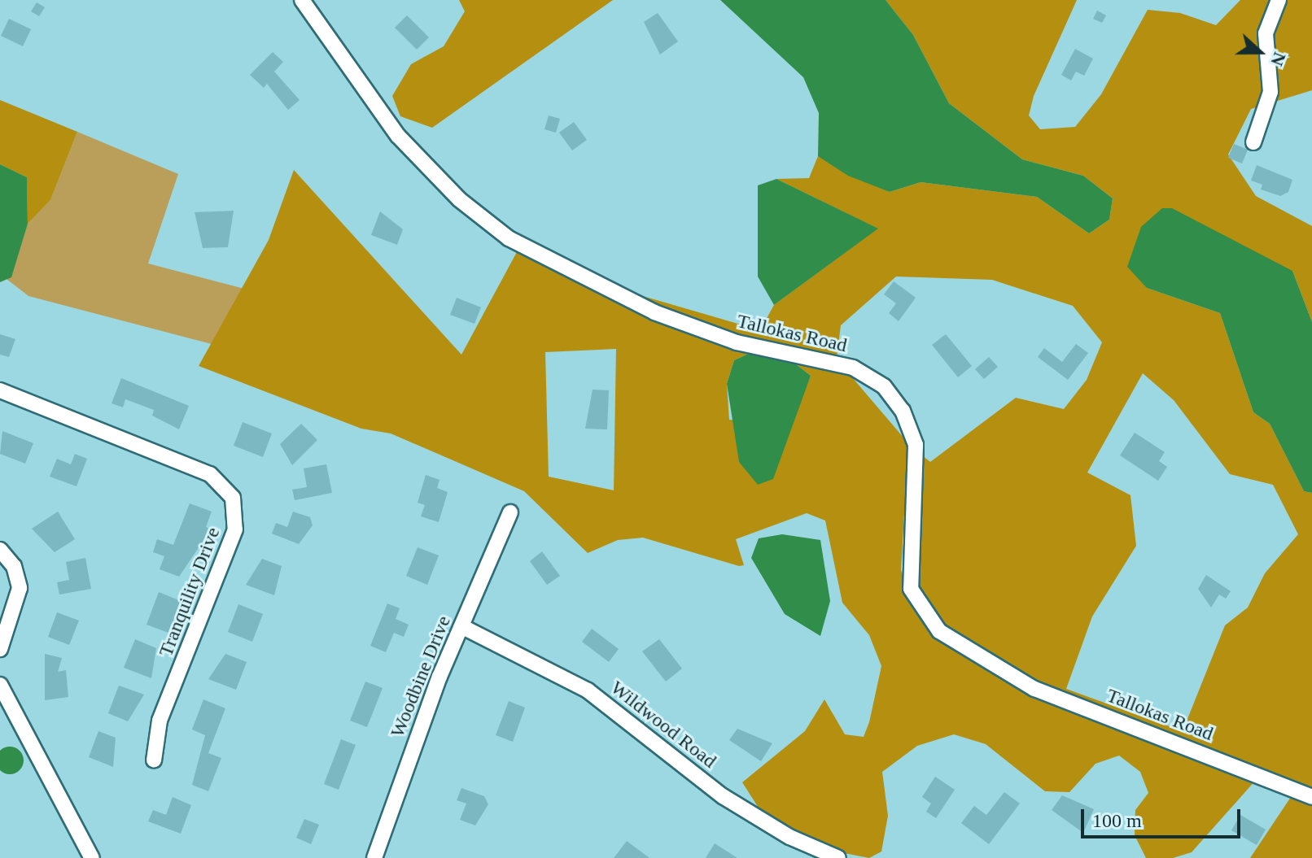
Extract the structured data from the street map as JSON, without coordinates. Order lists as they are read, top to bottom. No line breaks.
{"streets":{"street":["Tallokas Road","Tranquility Drive","Woodbine Drive","Wildwood Road"]},"crossings":[["Woodbine Drive","Wildwood Road"]],"scale_bar":"100 m","north":"right"}
